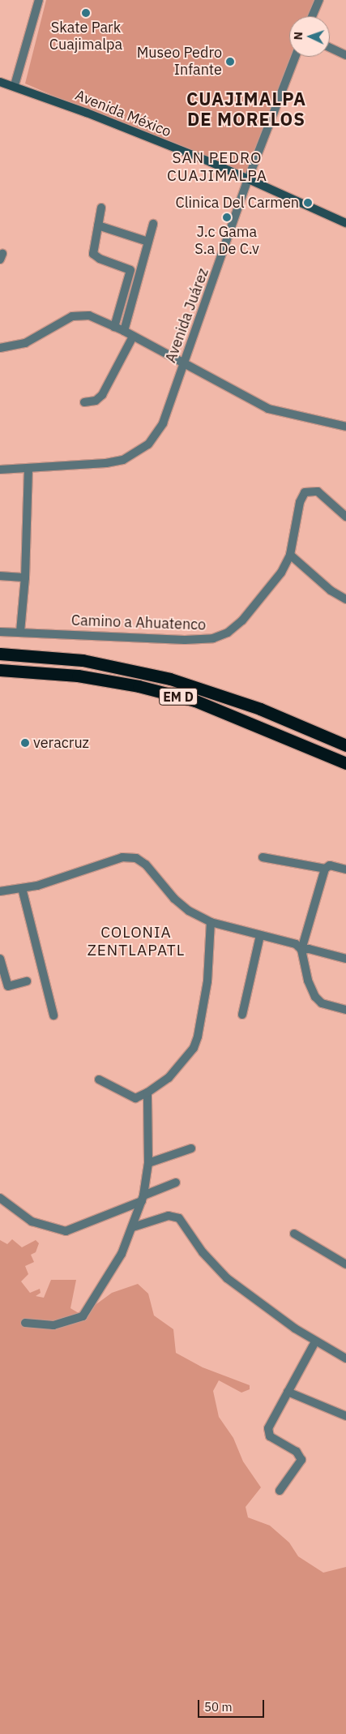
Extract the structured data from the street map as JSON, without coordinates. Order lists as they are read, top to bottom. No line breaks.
{"streets":{"highway":["EM D"],"main road":["Avenida México"],"street":["Avenida Juárez","Camino a Ahuatenco"]},"crossings":[["Avenida México","Avenida Juárez"]],"districts":["CUAJIMALPA DE MORELOS","SAN PEDRO CUAJIMALPA","COLONIA ZENTLAPATL"],"places":["Skate Park Cuajimalpa","Museo Pedro Infante","Clinica Del Carmen","J.c Gama S.a De C.v","veracruz"],"scale_bar":"50 m","north":"left"}
